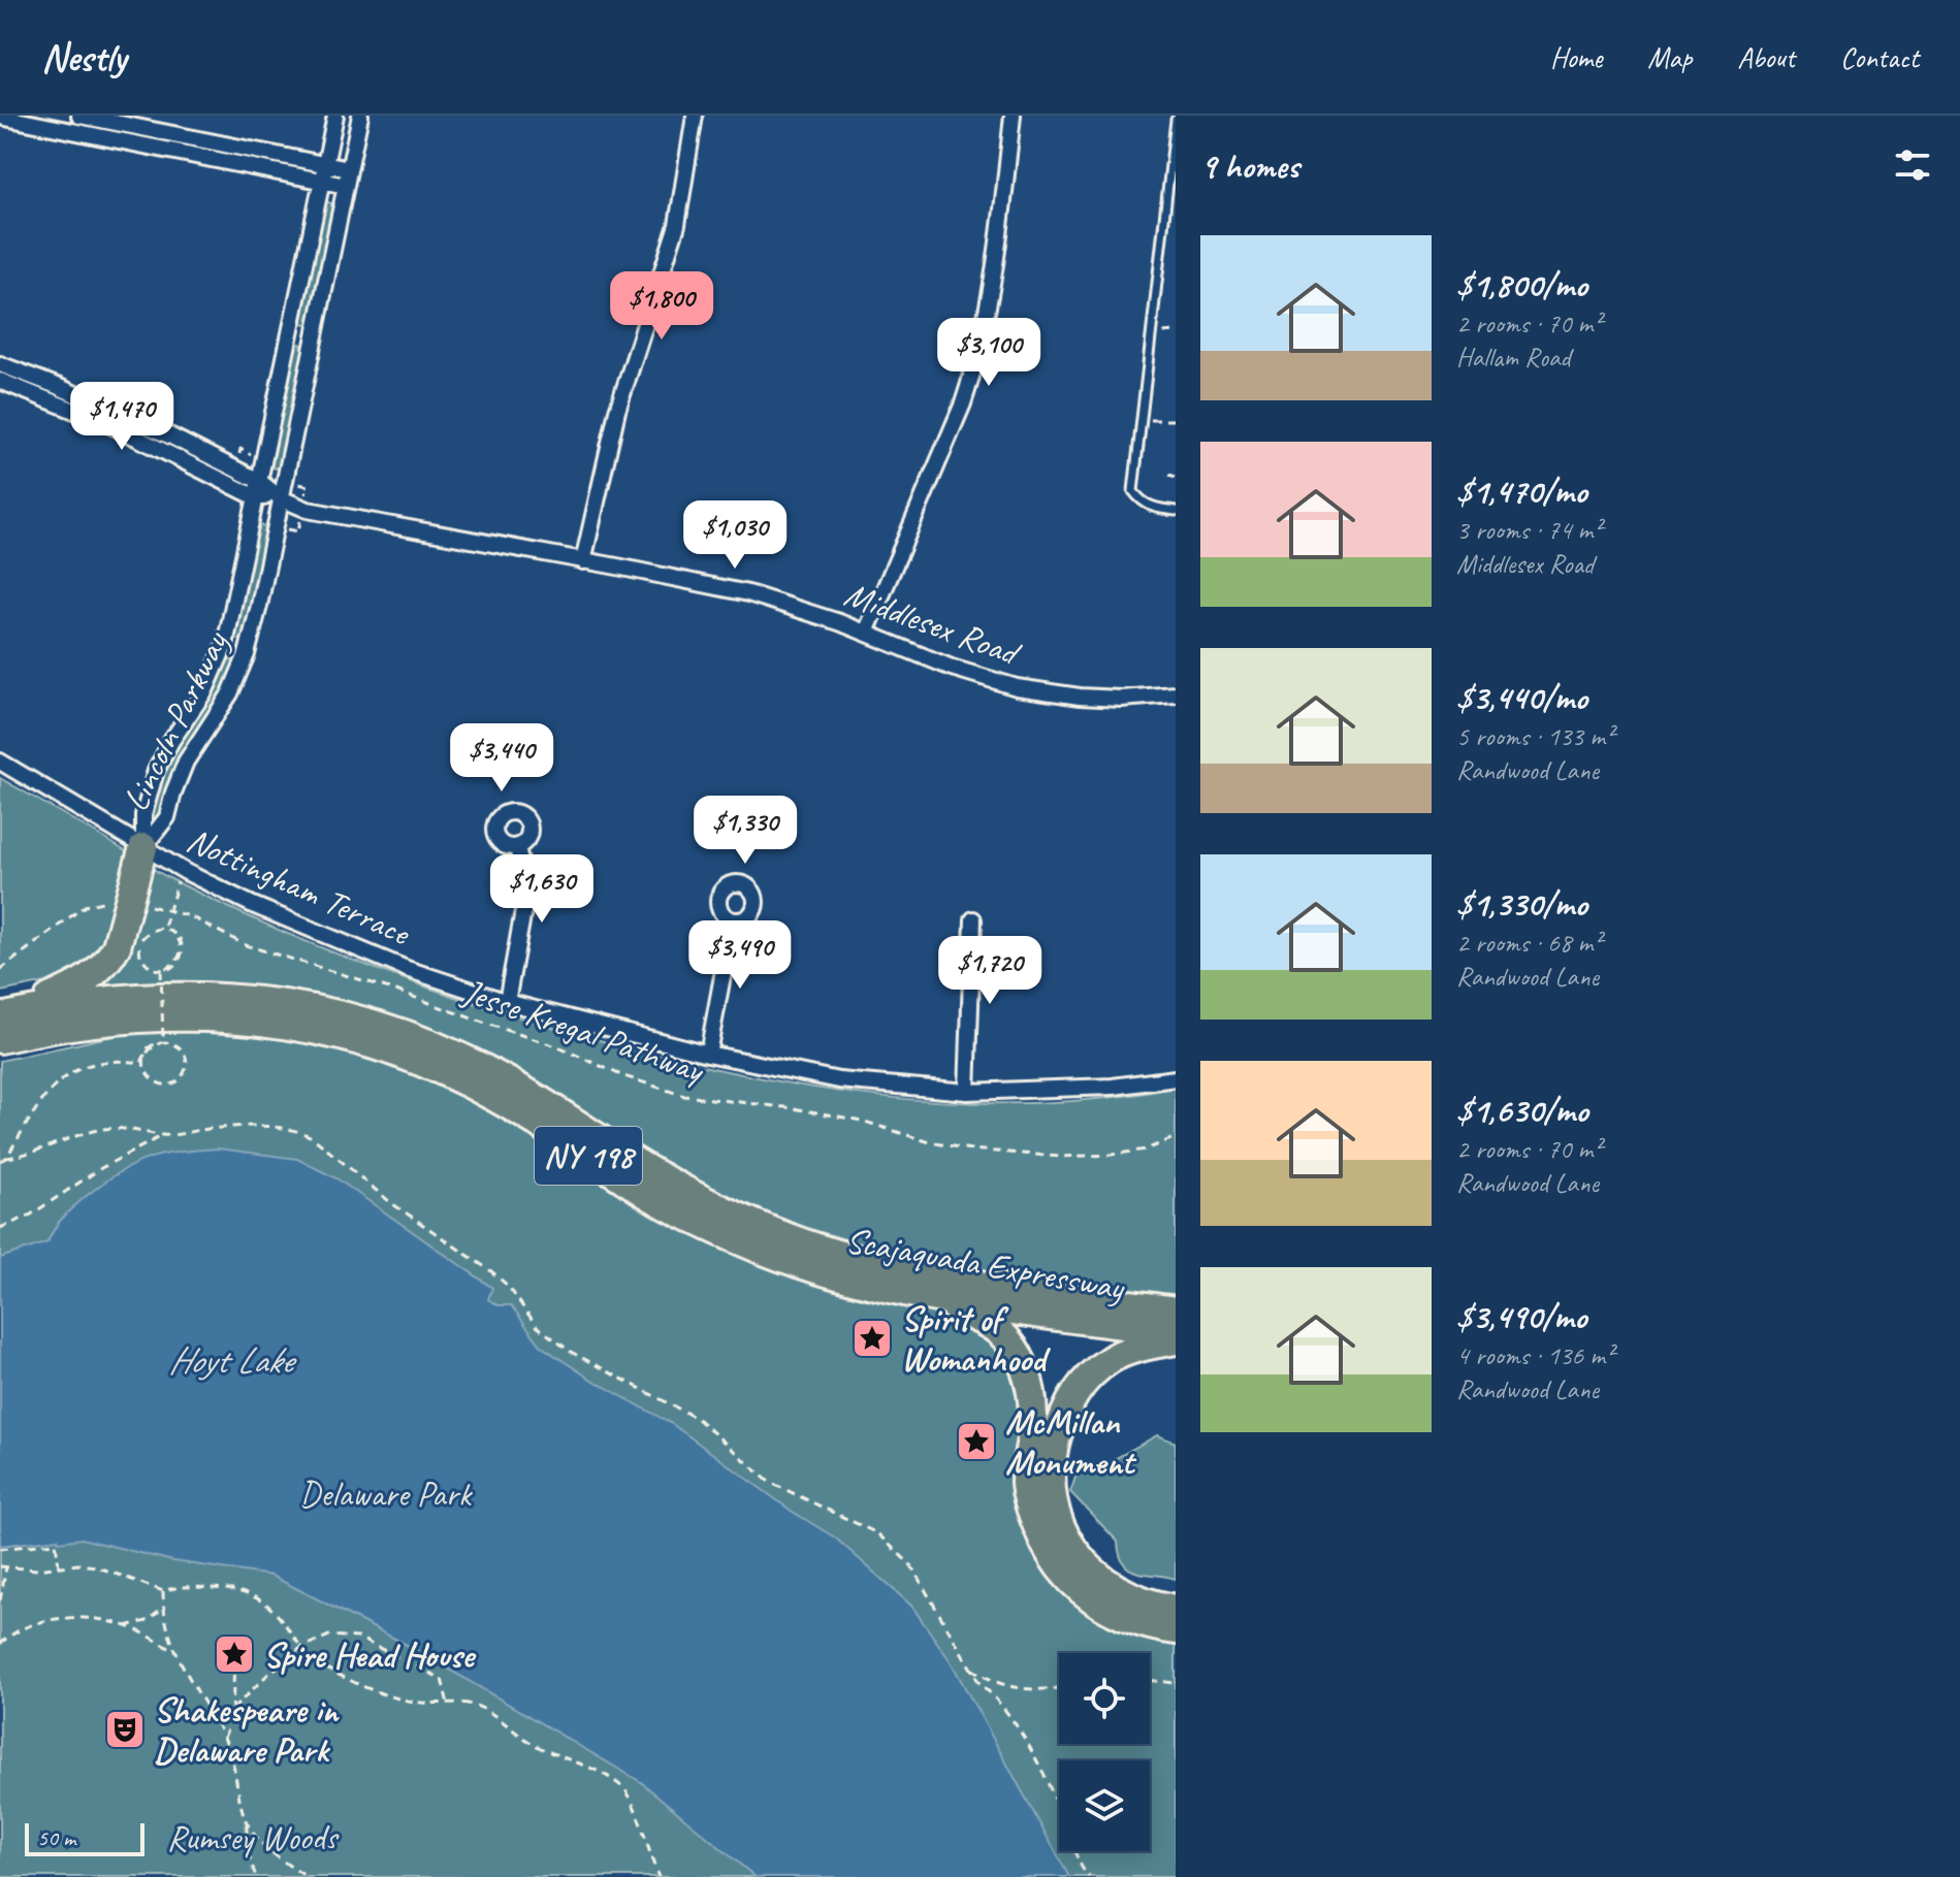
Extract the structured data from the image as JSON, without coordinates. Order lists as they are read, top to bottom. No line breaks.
{"streets":{"highway":["NY 198","Scajaquada Expressway"],"street":["Middlesex Road","Lincoln Parkway","Nottingham Terrace"],"path":["Jesse Kregal Pathway"]},"crossings":[["Middlesex Road","Lincoln Parkway"],["Lincoln Parkway","Nottingham Terrace"]],"water":["Hoyt Lake"],"parks":["Delaware Park","Rumsey Woods"],"places":{"place":["Spirit of Womanhood","McMillan Monument","Spire Head House"],"theatre":["Shakespeare in Delaware Park"]},"scale_bar":"50 m","page":{"header":"Nestly","nav":["Home","Map","About","Contact"],"heading":"9 homes","list":[{"name":"$1,800/mo","note":"2 rooms · 70 m² · Hallam Road"},{"name":"$1,470/mo","note":"3 rooms · 74 m² · Middlesex Road"},{"name":"$3,440/mo","note":"5 rooms · 133 m² · Randwood Lane"},{"name":"$1,330/mo","note":"2 rooms · 68 m² · Randwood Lane"},{"name":"$1,630/mo","note":"2 rooms · 70 m² · Randwood Lane"},{"name":"$3,490/mo","note":"4 rooms · 136 m² · Randwood Lane"}],"price":["$1,800","$3,100","$1,470","$1,030","$3,440","$1,330","$1,630","$3,490","$1,720"],"scale":"50 m"}}
